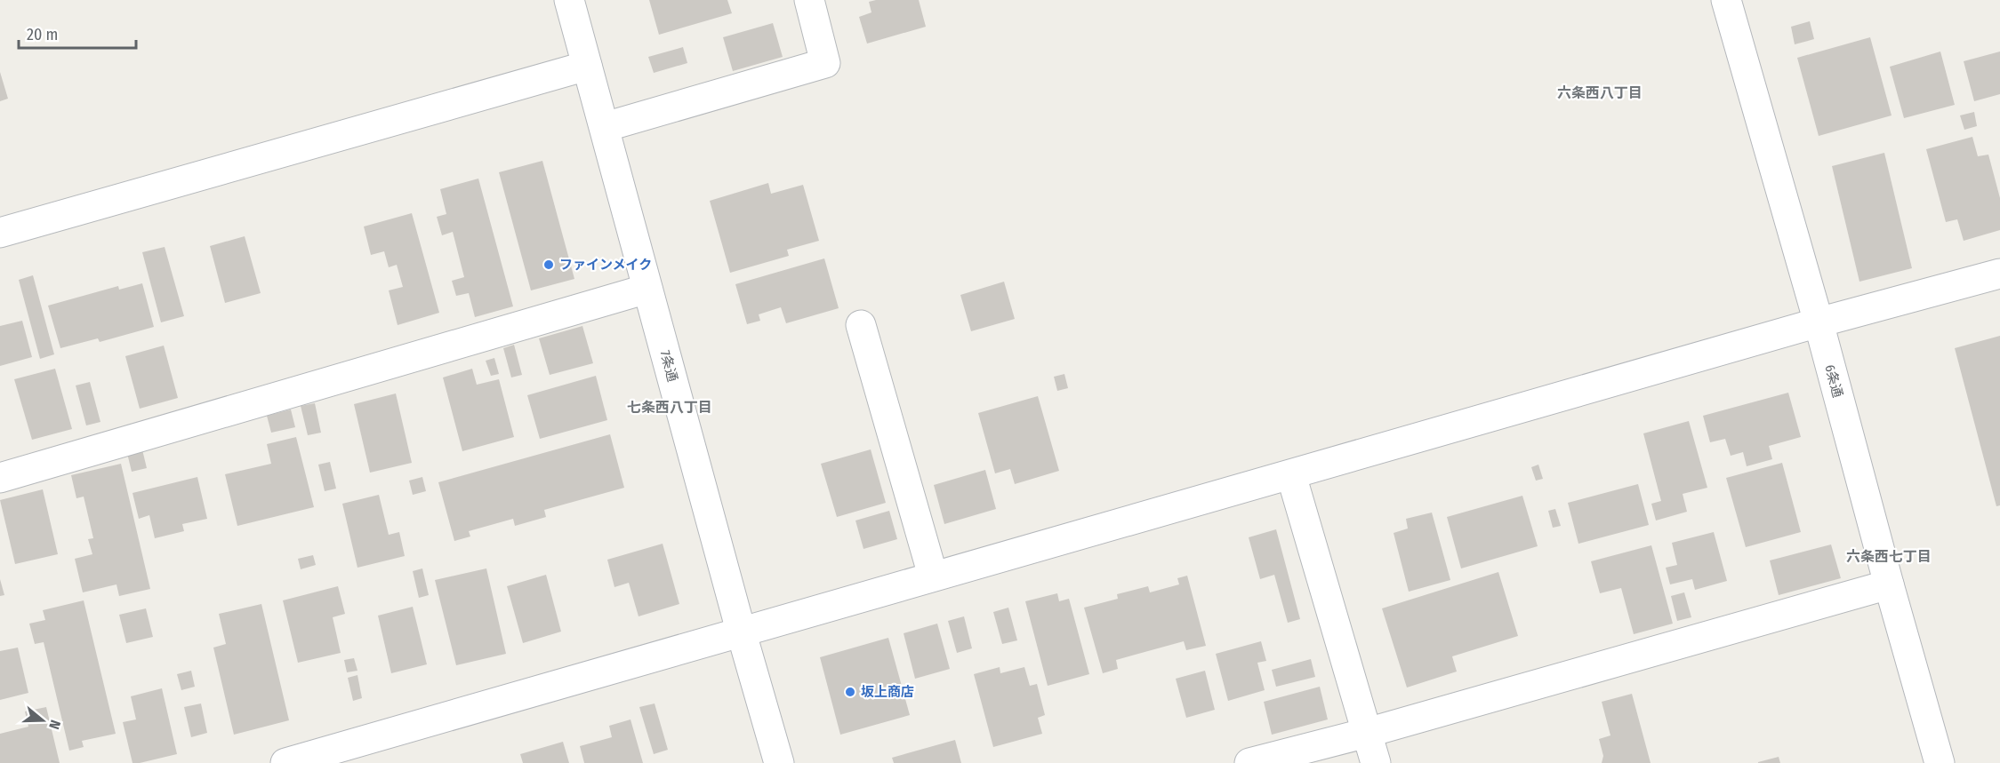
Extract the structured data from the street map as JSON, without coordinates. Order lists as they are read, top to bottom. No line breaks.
{"streets":{"street":["7条通","6条通"]},"districts":["六条西八丁目","七条西八丁目","六条西七丁目"],"places":["ファインメイク","坂上商店"],"scale_bar":"20 m","north":"right"}
